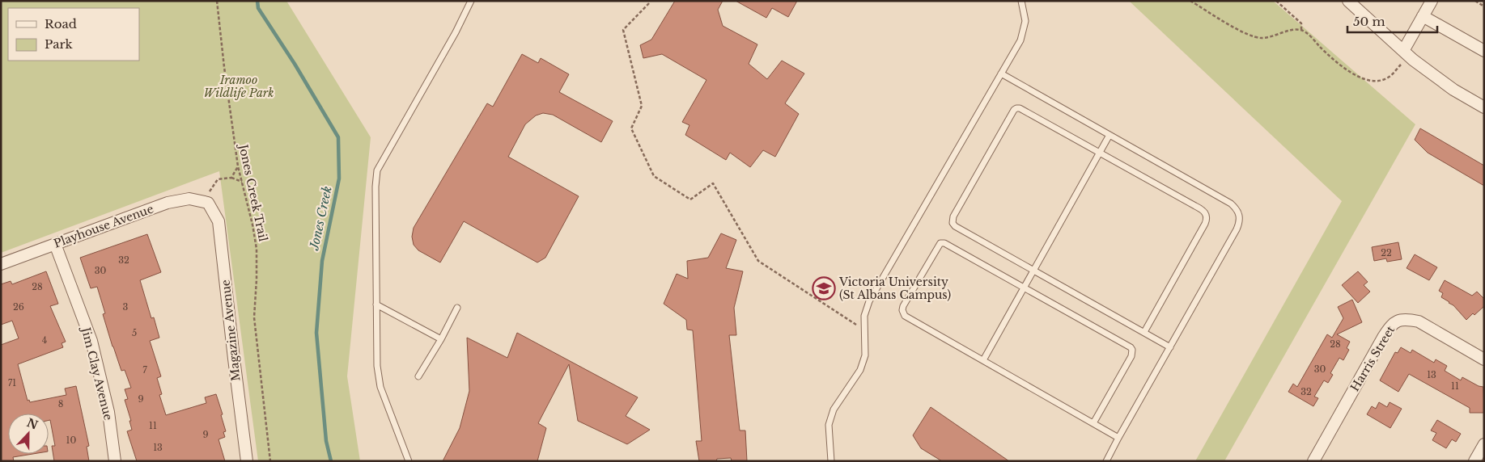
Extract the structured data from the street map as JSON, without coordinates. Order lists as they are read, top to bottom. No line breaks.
{"streets":{"street":["Playhouse Avenue","Magazine Avenue","Harris Street","Jim Clay Avenue"],"path":["Jones Creek Trail"]},"crossings":[["Playhouse Avenue","Magazine Avenue"],["Playhouse Avenue","Jim Clay Avenue"]],"water":["Jones Creek"],"parks":["Iramoo Wildlife Park"],"places":{"school or university":["Victoria University (St Albans Campus)"]},"house_numbers":["22","32","30","28","26","3","5","4","28","30","7","13","71","11","32","9","8","11","9","10","13"],"legend":["Road","Park"],"scale_bar":"50 m","north":"top"}
